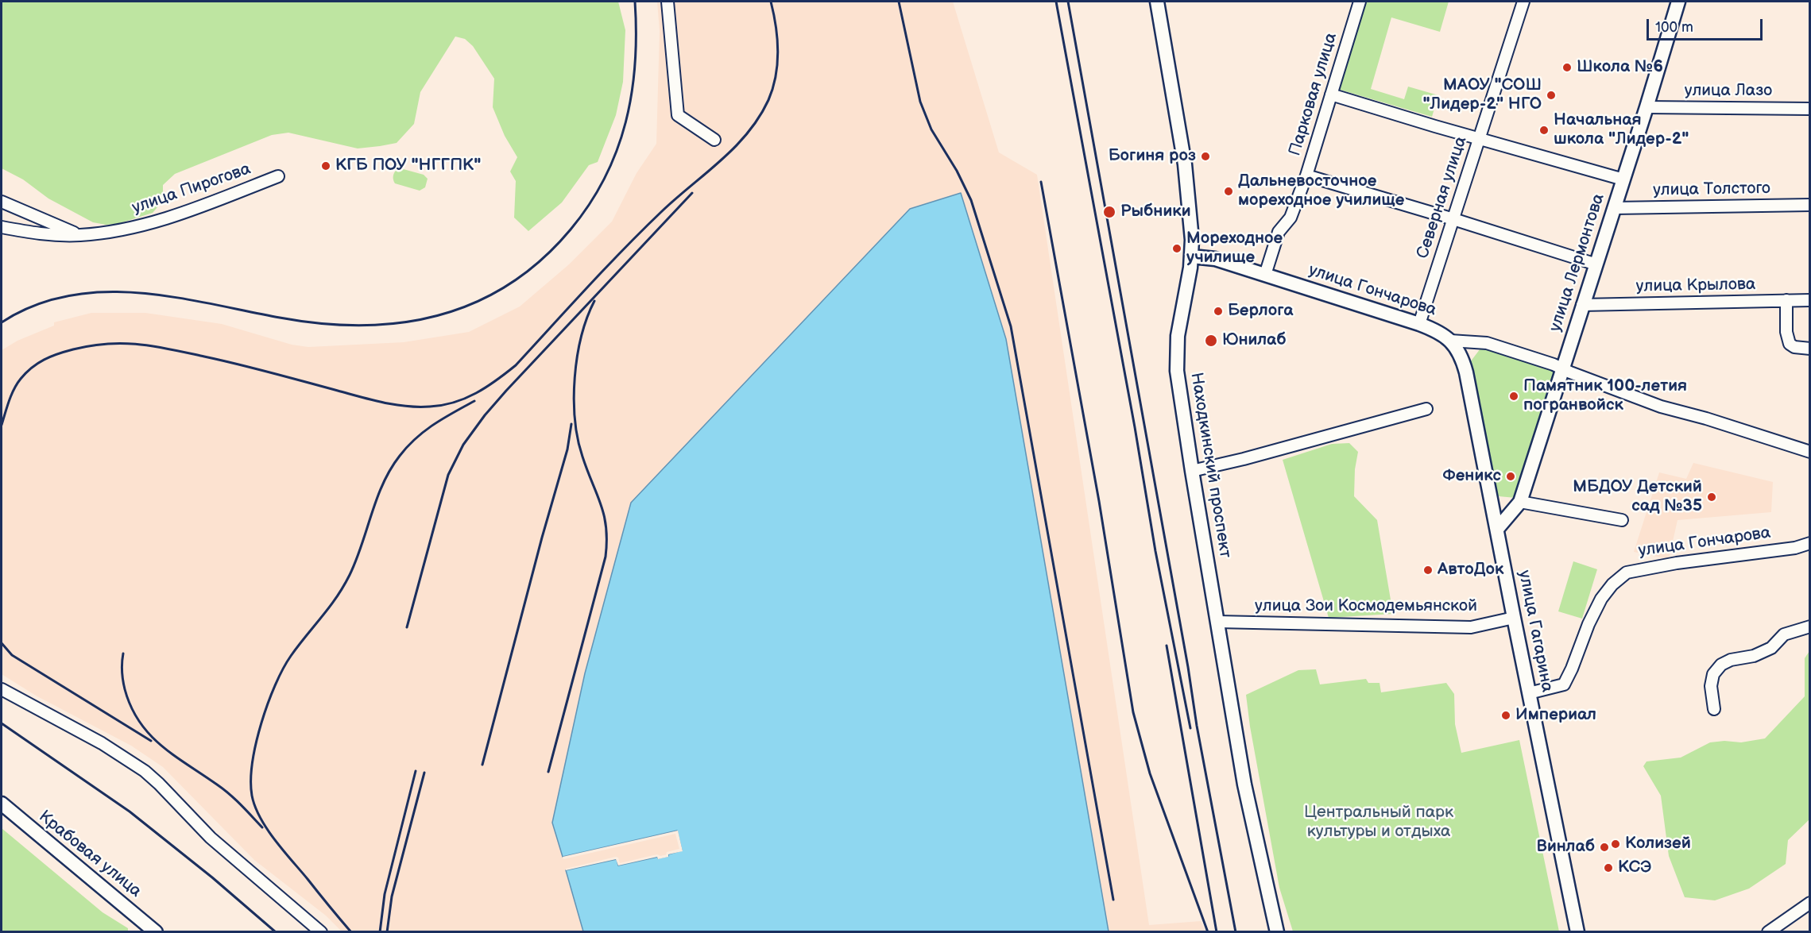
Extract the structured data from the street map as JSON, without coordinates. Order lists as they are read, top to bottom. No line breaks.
{"streets":{"main road":["улица Лермонтова","улица Гончарова","Находкинский проспект","улица Гагарина","Крабовая улица"],"street":["улица Лазо","Парковая улица","улица Пирогова","улица Толстого","Северная улица","улица Крылова","улица Зои Космодемьянской"]},"crossings":[["улица Лазо","улица Лермонтова"],["Парковая улица","улица Гончарова"],["улица Толстого","улица Лермонтова"],["Северная улица","улица Гончарова"],["улица Лермонтова","улица Крылова"],["улица Лермонтова","улица Гончарова"],["улица Лермонтова","улица Гагарина"],["улица Гончарова","Находкинский проспект"],["улица Гончарова","улица Гагарина"],["Находкинский проспект","улица Зои Космодемьянской"],["улица Зои Космодемьянской","улица Гагарина"]],"parks":["Центральный парк культуры и отдыха"],"places":["Школа №6","МАОУ \"СОШ \"Лидер-2\" НГО","Начальная школа \"Лидер-2\"","Богиня роз","КГБ ПОУ \"НГГПК\"","Дальневосточное мореходное училище","Рыбники","Мореходное училище","Берлога","Юнилаб","Памятник 100-летия погранвойск","Феникс","МБДОУ Детский сад №35","АвтоДок","Империал","Колизей","Винлаб","КСЭ"],"scale_bar":"100 m"}
